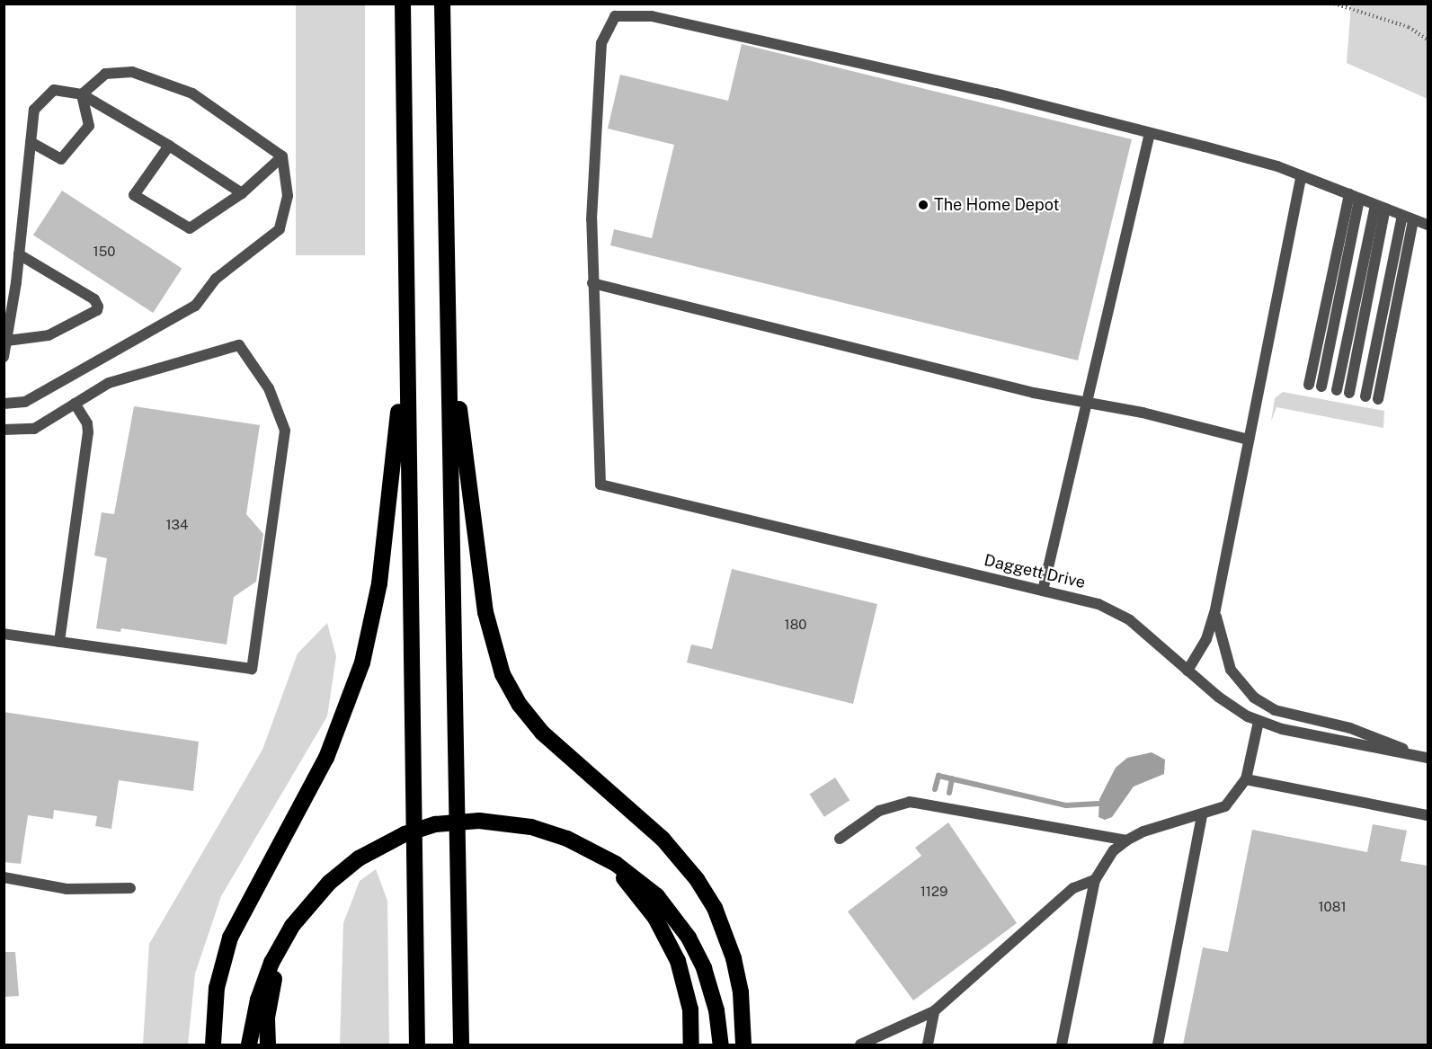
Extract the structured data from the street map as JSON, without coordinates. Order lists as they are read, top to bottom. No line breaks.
{"streets":{"street":["Daggett Drive"]},"places":["The Home Depot"],"house_numbers":["150","134","180","1129","1081"]}
